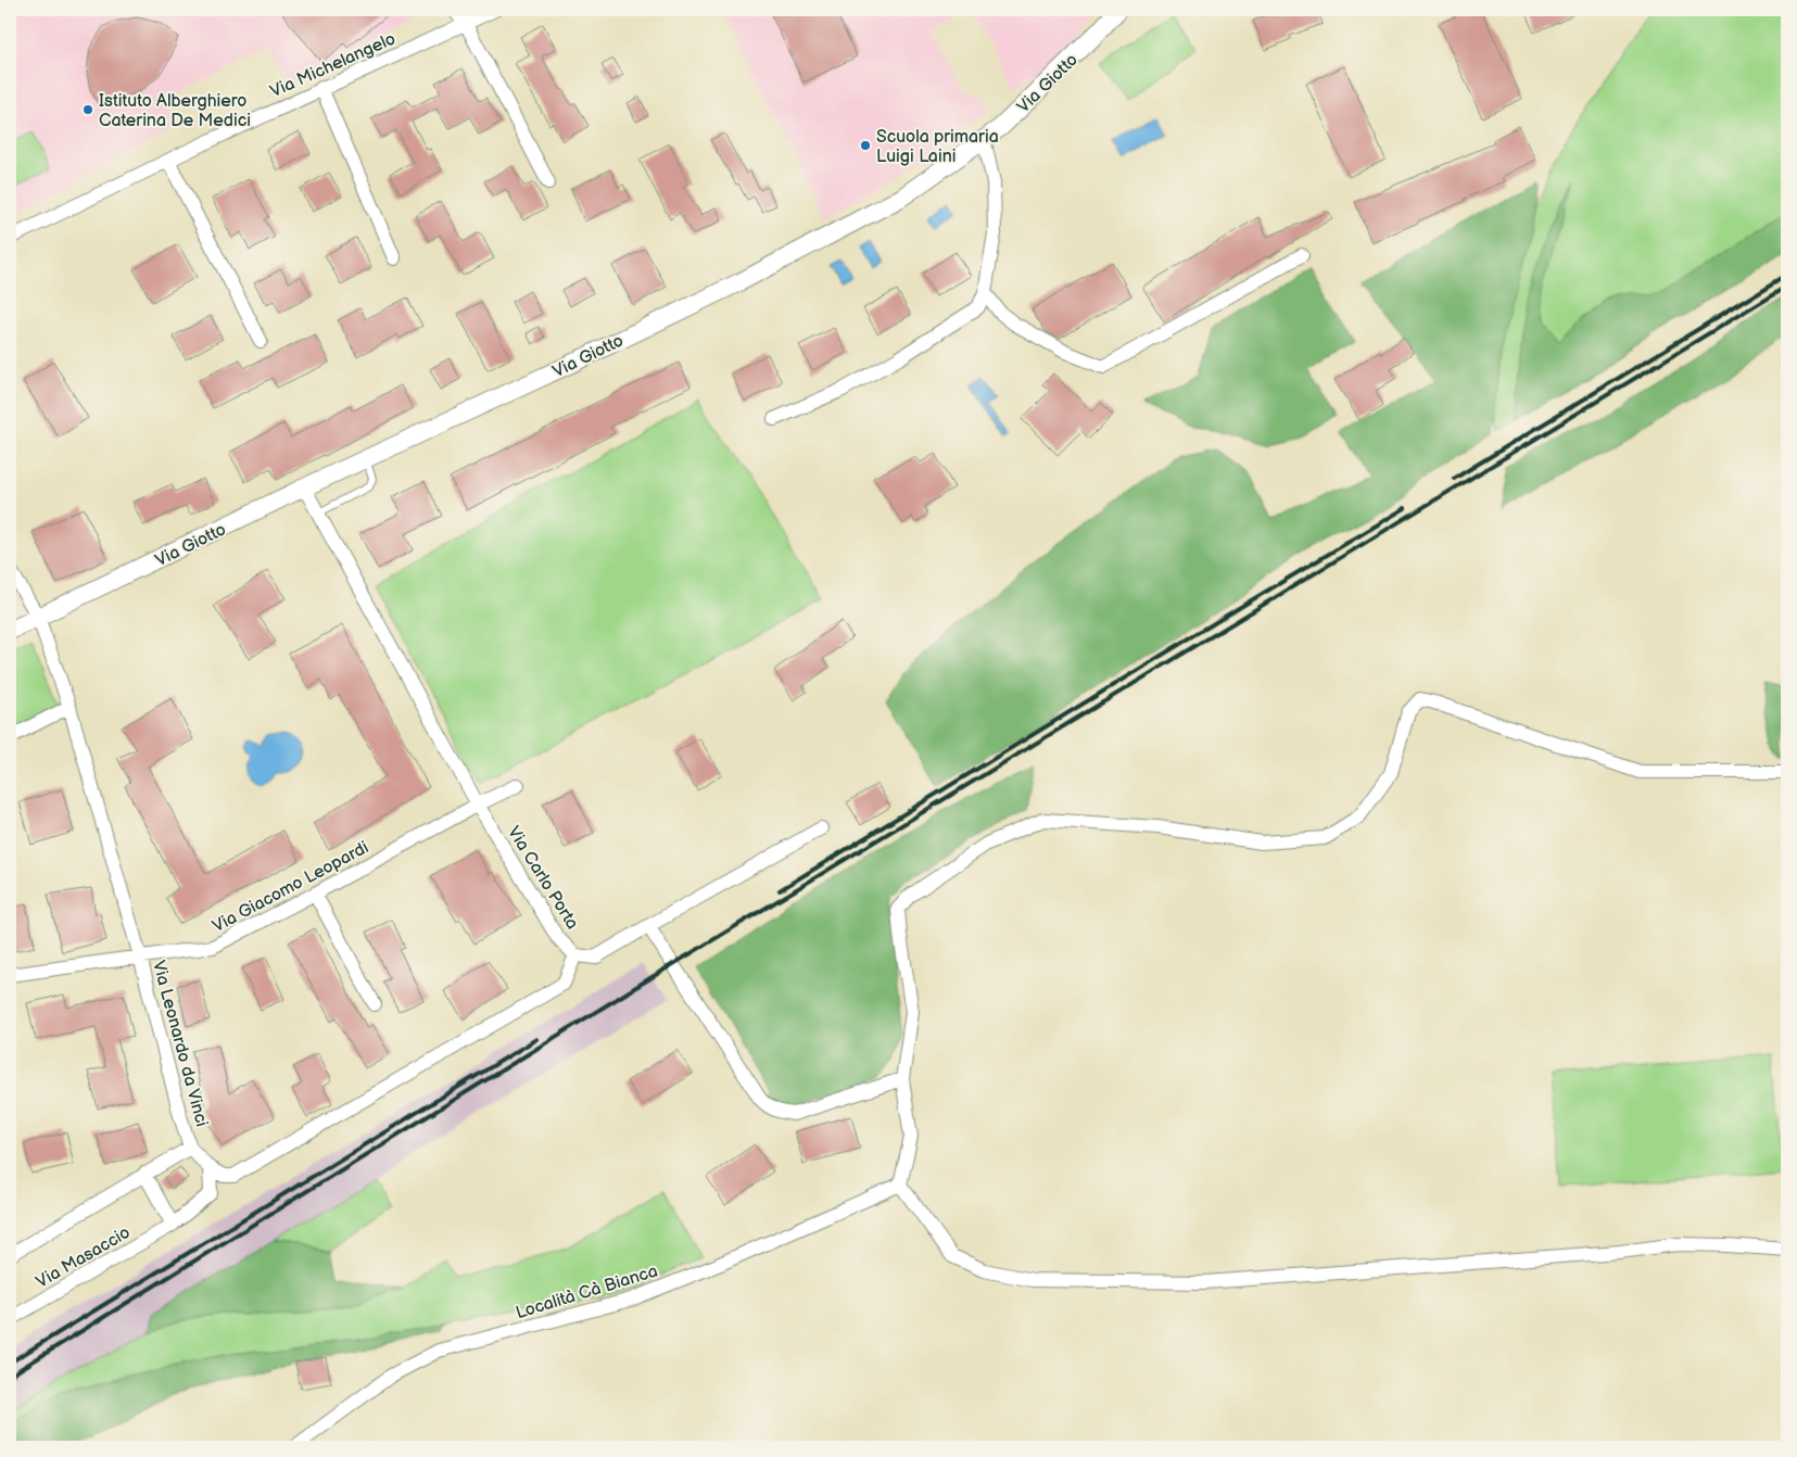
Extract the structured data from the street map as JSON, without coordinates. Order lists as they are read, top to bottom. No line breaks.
{"streets":{"street":["Via Michelangelo","Via Giotto","Via Carlo Porta","Via Giacomo Leopardi","Via Leonardo da Vinci","Via Masaccio","Località Cà Bianca"]},"crossings":[["Via Giotto","Via Carlo Porta"],["Via Giotto","Via Leonardo da Vinci"],["Via Carlo Porta","Via Giacomo Leopardi"],["Via Giacomo Leopardi","Via Leonardo da Vinci"],["Via Leonardo da Vinci","Via Masaccio"]],"places":["Istituto Alberghiero Caterina De Medici","Scuola primaria Luigi Laini"]}
